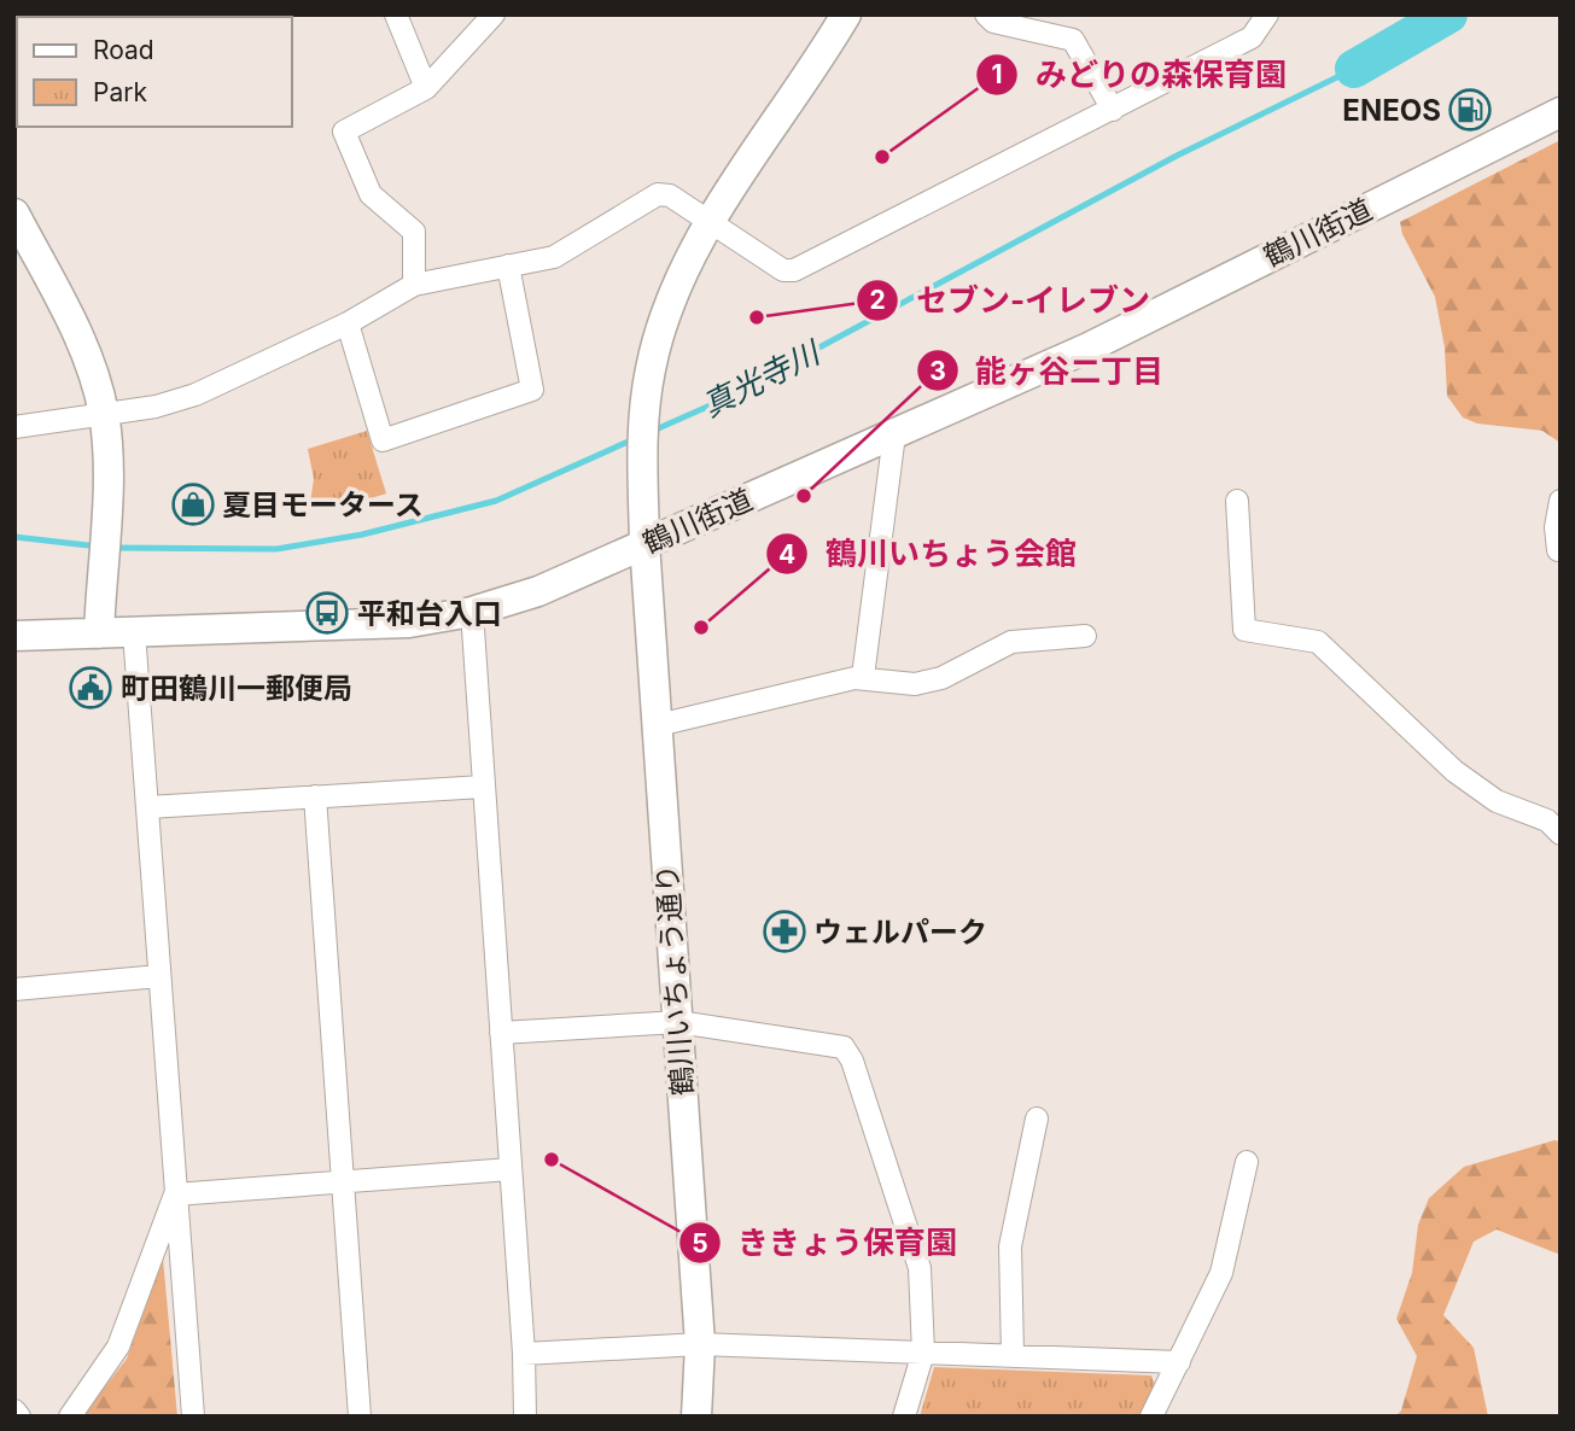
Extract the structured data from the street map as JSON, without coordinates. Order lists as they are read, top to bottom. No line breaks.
{"streets":{"street":["鶴川街道","鶴川いちょう通り"]},"crossings":[["鶴川街道","鶴川いちょう通り"]],"water":["真光寺川"],"places":{"fuel station":["ENEOS"],"other":["みどりの森保育園","セブン-イレブン","能ヶ谷二丁目","鶴川いちょう会館","ききょう保育園"],"shop":["夏目モータース"],"bus stop":["平和台入口"],"public building":["町田鶴川一郵便局"],"pharmacy":["ウェルパーク"]},"legend":["Road","Park"]}
